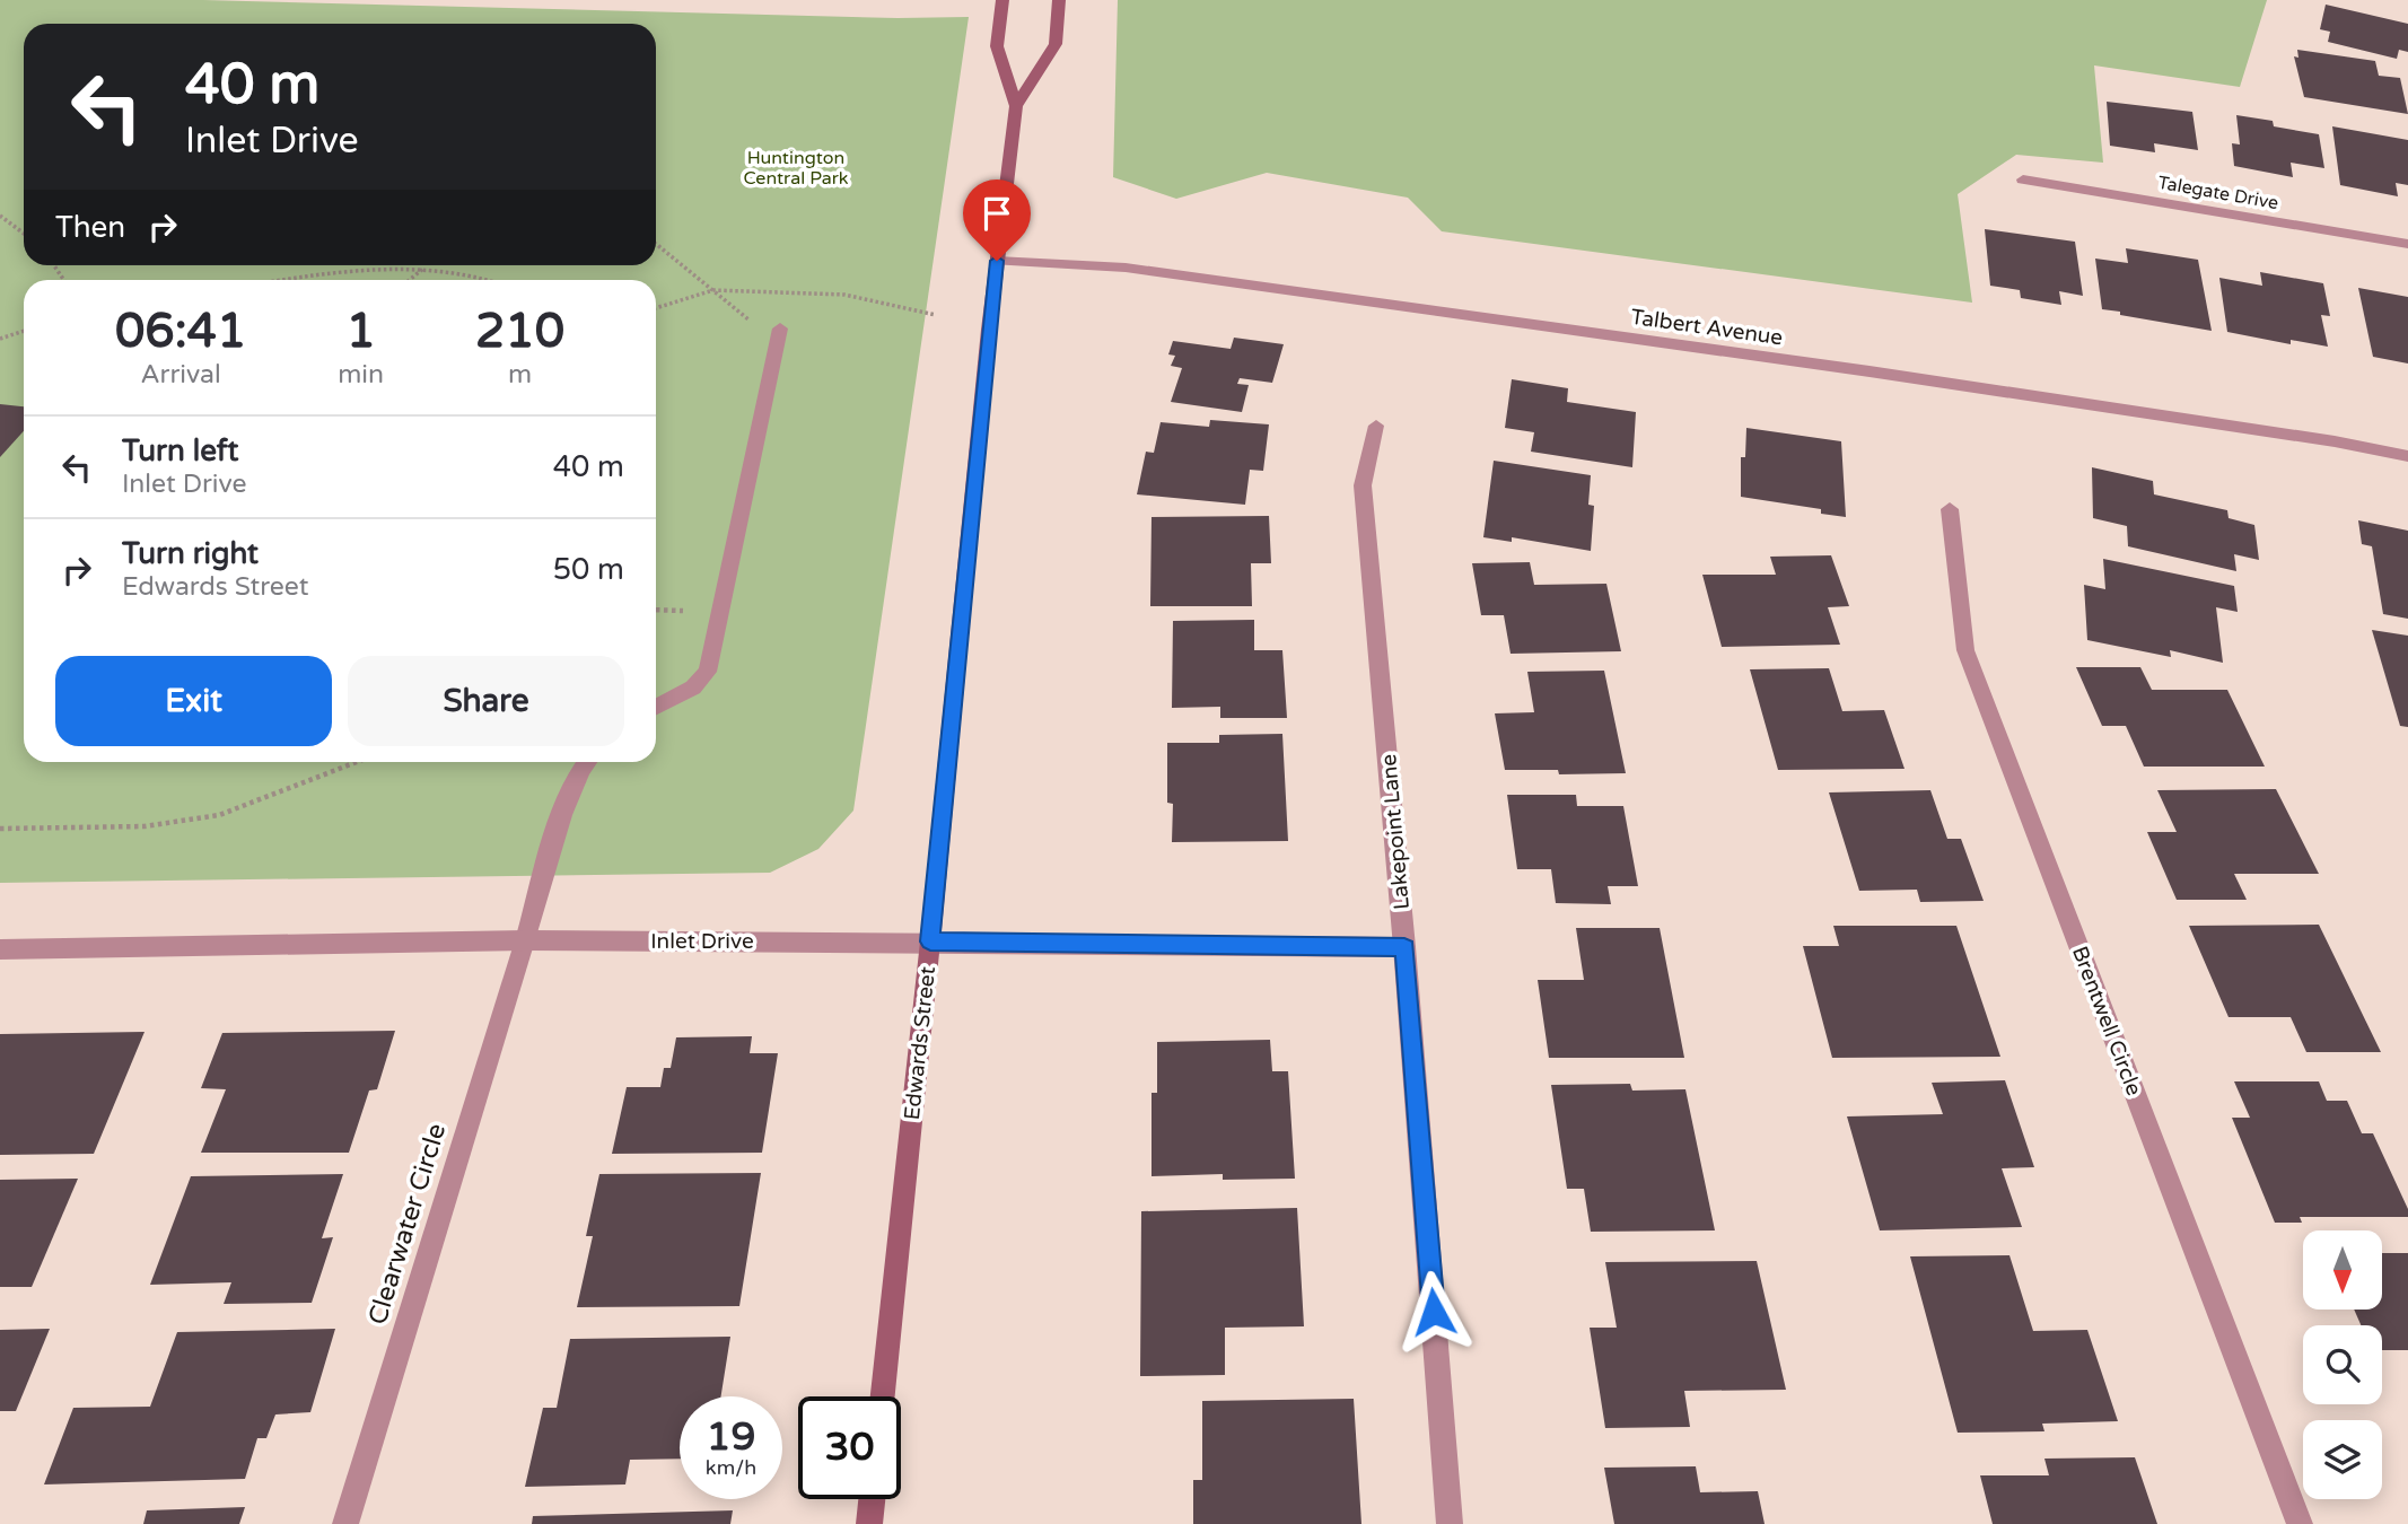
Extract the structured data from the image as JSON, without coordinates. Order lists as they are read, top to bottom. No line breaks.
{"streets":{"main road":["Edwards Street"],"street":["Talegate Drive","Talbert Avenue","Lakepoint Lane","Inlet Drive","Brentwell Circle","Clearwater Circle"]},"crossings":[["Talbert Avenue","Edwards Street"],["Lakepoint Lane","Inlet Drive"],["Inlet Drive","Edwards Street"],["Inlet Drive","Clearwater Circle"]],"parks":["Huntington Central Park"],"north":"bottom","page":{"turn":["40 m","Inlet Drive"],"then":"Then","eta":["06:41","Arrival","1","min","210","m"],"list":[{"name":"Turn left","note":"Inlet Drive","value":"40 m"},{"name":"Turn right","note":"Edwards Street","value":"50 m"}],"buttons":["Exit","Share"],"speed":"19 km/h","limit":"30"}}
